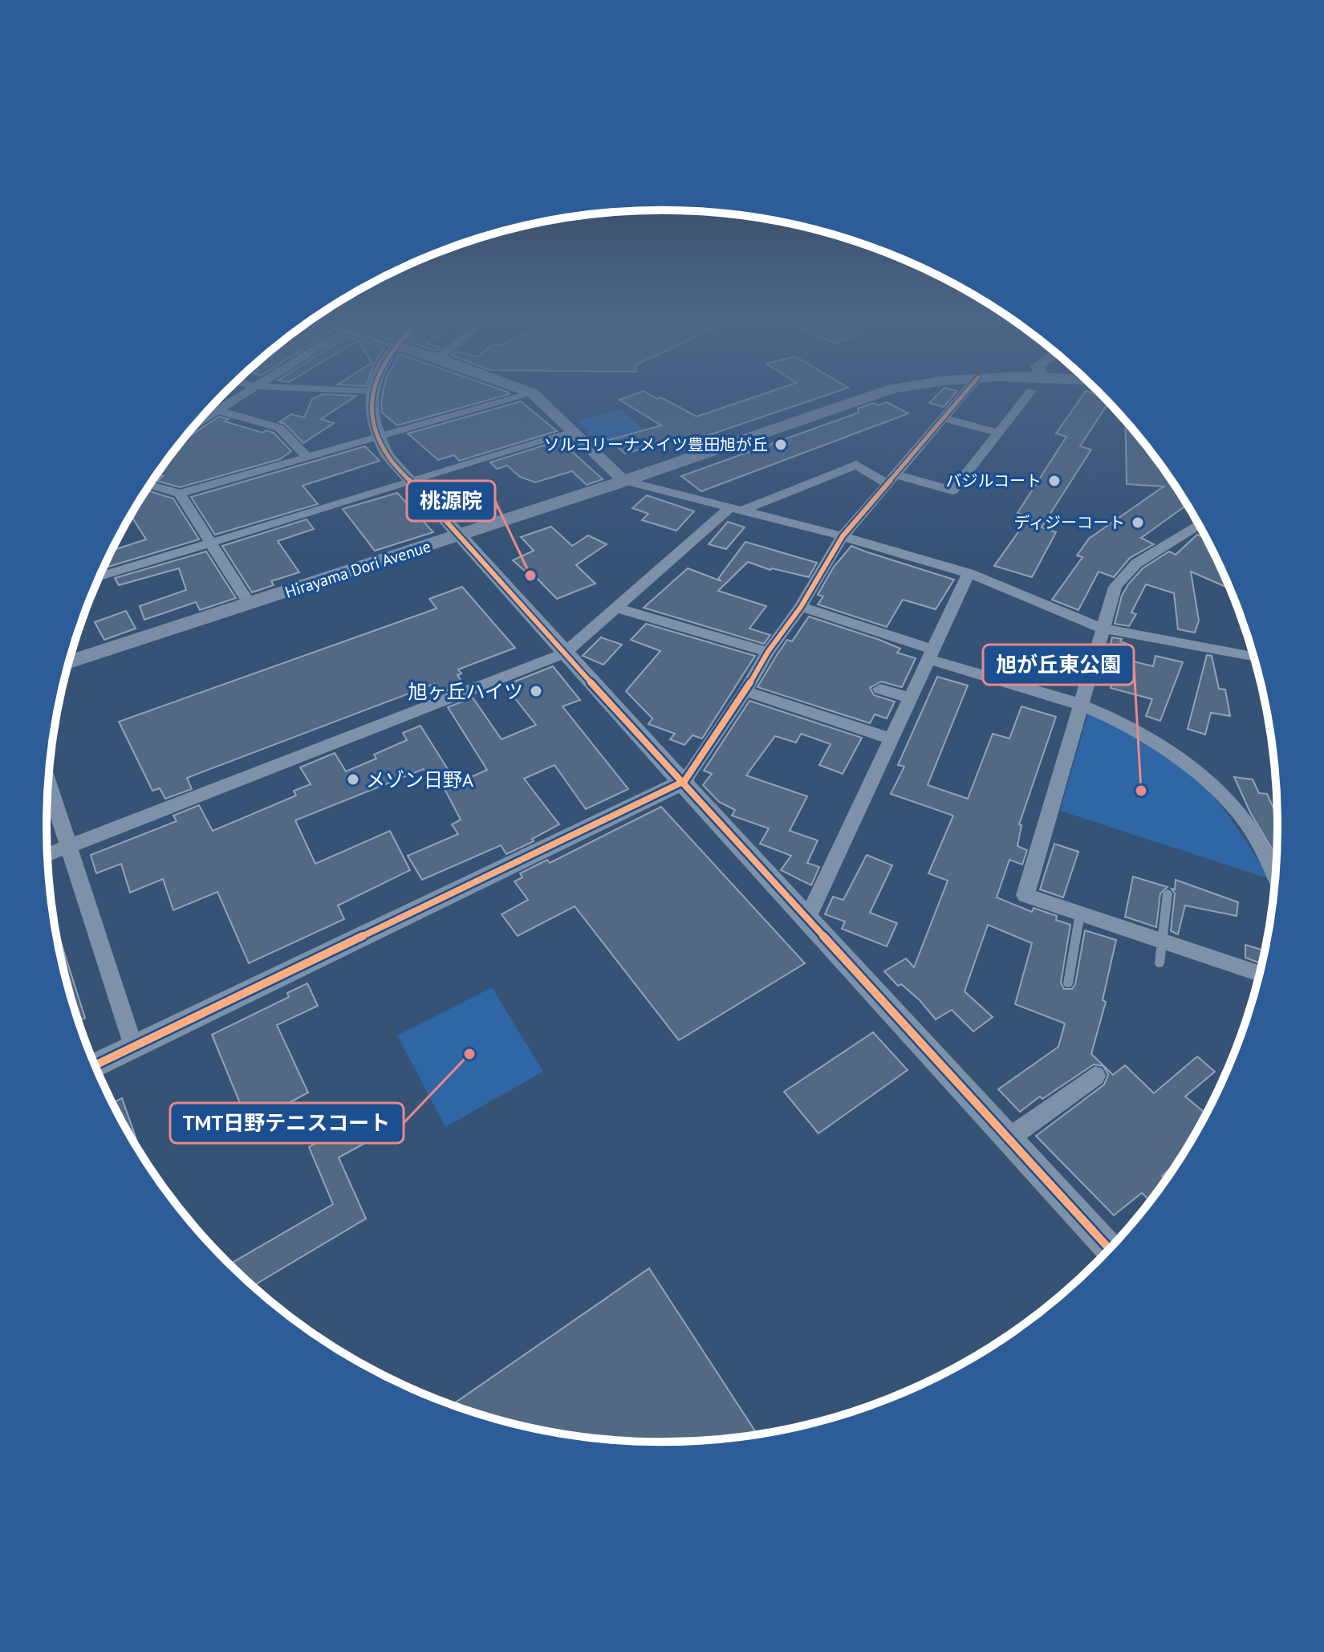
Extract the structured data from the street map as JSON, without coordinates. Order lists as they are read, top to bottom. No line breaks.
{"streets":{"main road":["Hirayama Dori Avenue"]},"places":["ソルコリーナメイツ豊田旭が丘","バジルコート","ディジーコート","桃源院","旭ヶ丘ハイツ","メゾン日野A","旭が丘東公園","TMT日野テニスコート"]}
